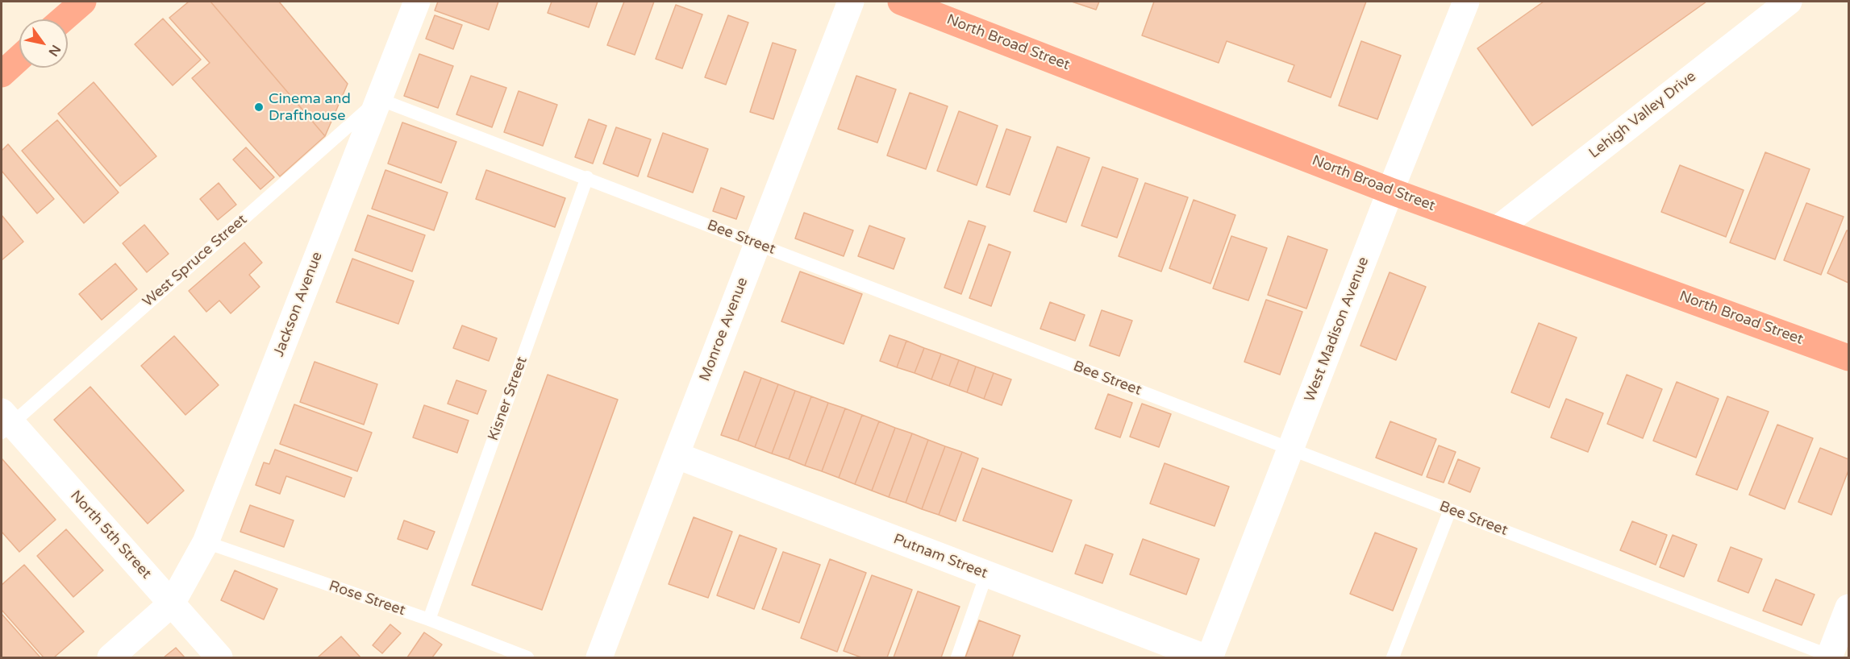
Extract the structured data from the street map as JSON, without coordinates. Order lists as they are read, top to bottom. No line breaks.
{"streets":{"highway":["North Broad Street"],"street":["Lehigh Valley Drive","Jackson Avenue","Monroe Avenue","West Madison Avenue","North 5th Street","Putnam Street"],"lane":["Bee Street","West Spruce Street","Kisner Street","Rose Street"]},"crossings":[["North Broad Street","Lehigh Valley Drive"],["North Broad Street","West Madison Avenue"],["Bee Street","West Spruce Street"],["Bee Street","Jackson Avenue"],["Bee Street","Monroe Avenue"],["Bee Street","West Madison Avenue"],["Bee Street","Kisner Street"],["West Spruce Street","Jackson Avenue"],["West Spruce Street","North 5th Street"],["Jackson Avenue","North 5th Street"],["Jackson Avenue","Rose Street"],["Monroe Avenue","Putnam Street"],["Kisner Street","Rose Street"]],"places":["Cinema and Drafthouse"],"north":"bottom right"}
